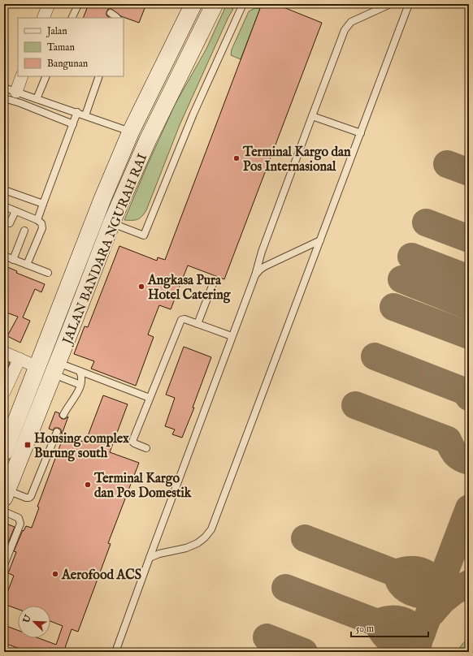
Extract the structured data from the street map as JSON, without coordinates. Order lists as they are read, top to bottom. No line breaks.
{"streets":{"street":["JALAN BANDARA NGURAH RAI"]},"places":{"other":["Terminal Kargo dan Pos Internasional","Angkasa Pura Hotel Catering","Terminal Kargo dan Pos Domestik","Aerofood ACS"],"transit":["Housing complex Burung south"]},"legend":["Jalan","Taman","Bangunan"],"scale_bar":"50 m","north":"top left"}
